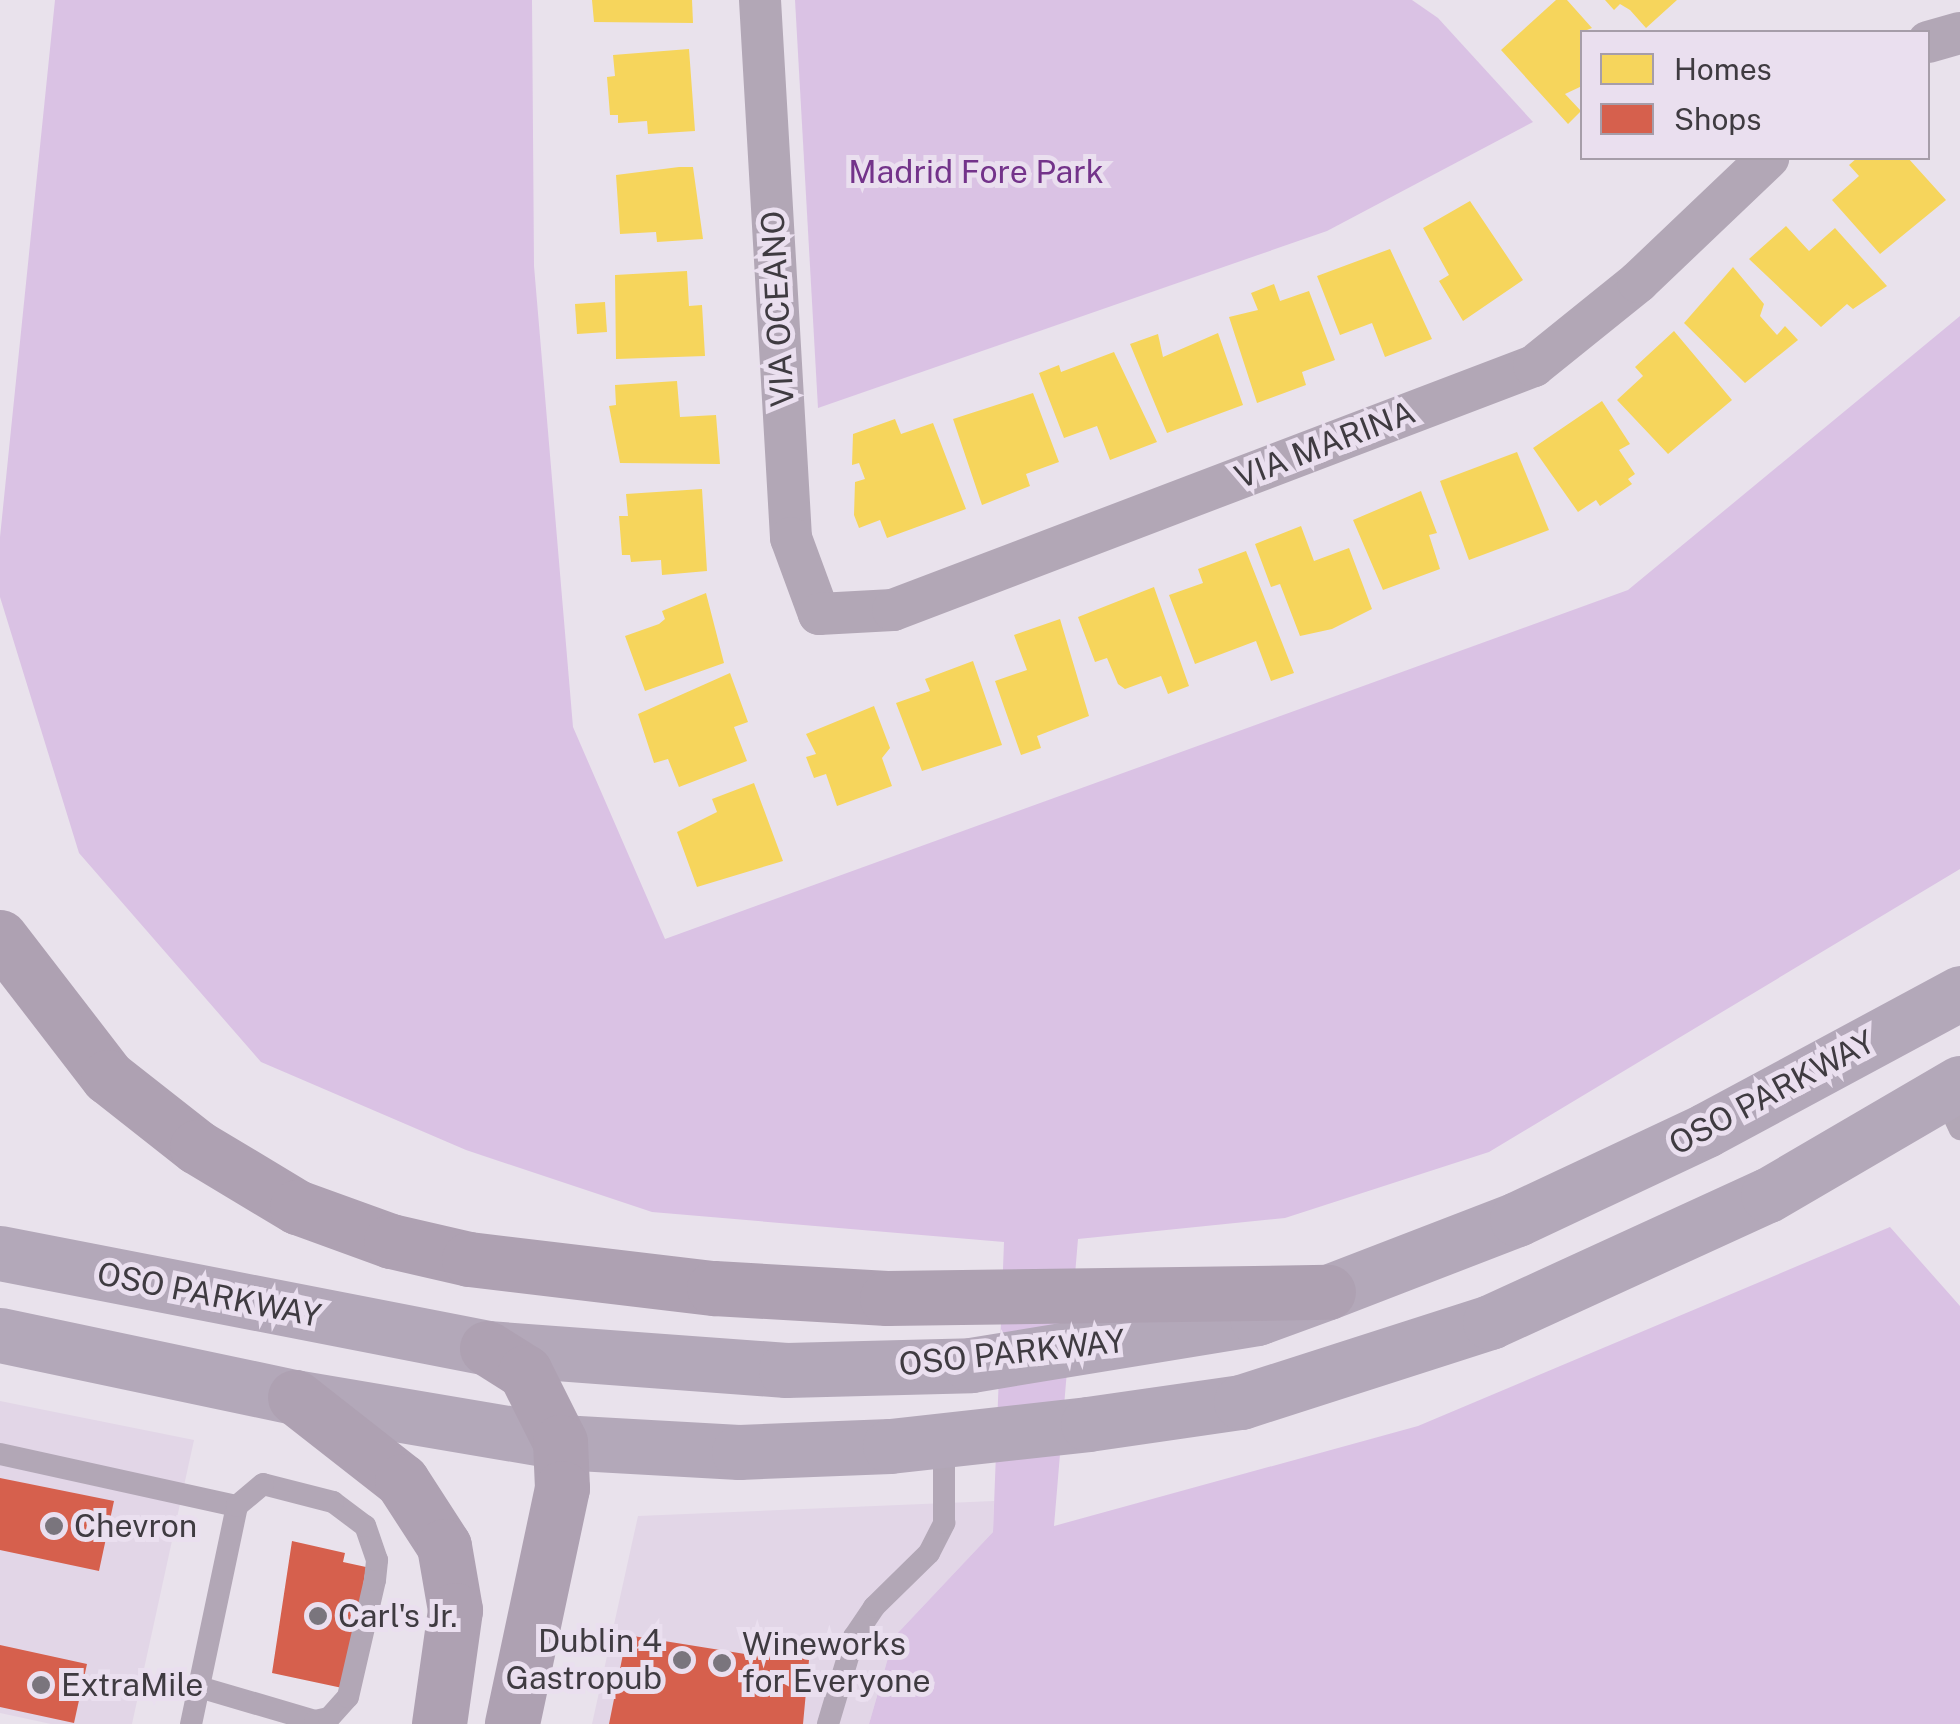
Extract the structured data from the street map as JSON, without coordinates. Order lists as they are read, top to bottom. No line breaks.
{"streets":{"main road":["OSO PARKWAY"],"street":["VIA OCEANO","VIA MARINA"]},"crossings":[["VIA OCEANO","VIA MARINA"]],"parks":["Madrid Fore Park"],"places":["Chevron","Carl's Jr.","Dublin 4 Gastropub","Wineworks for Everyone","ExtraMile"],"legend":["Homes","Shops"]}
